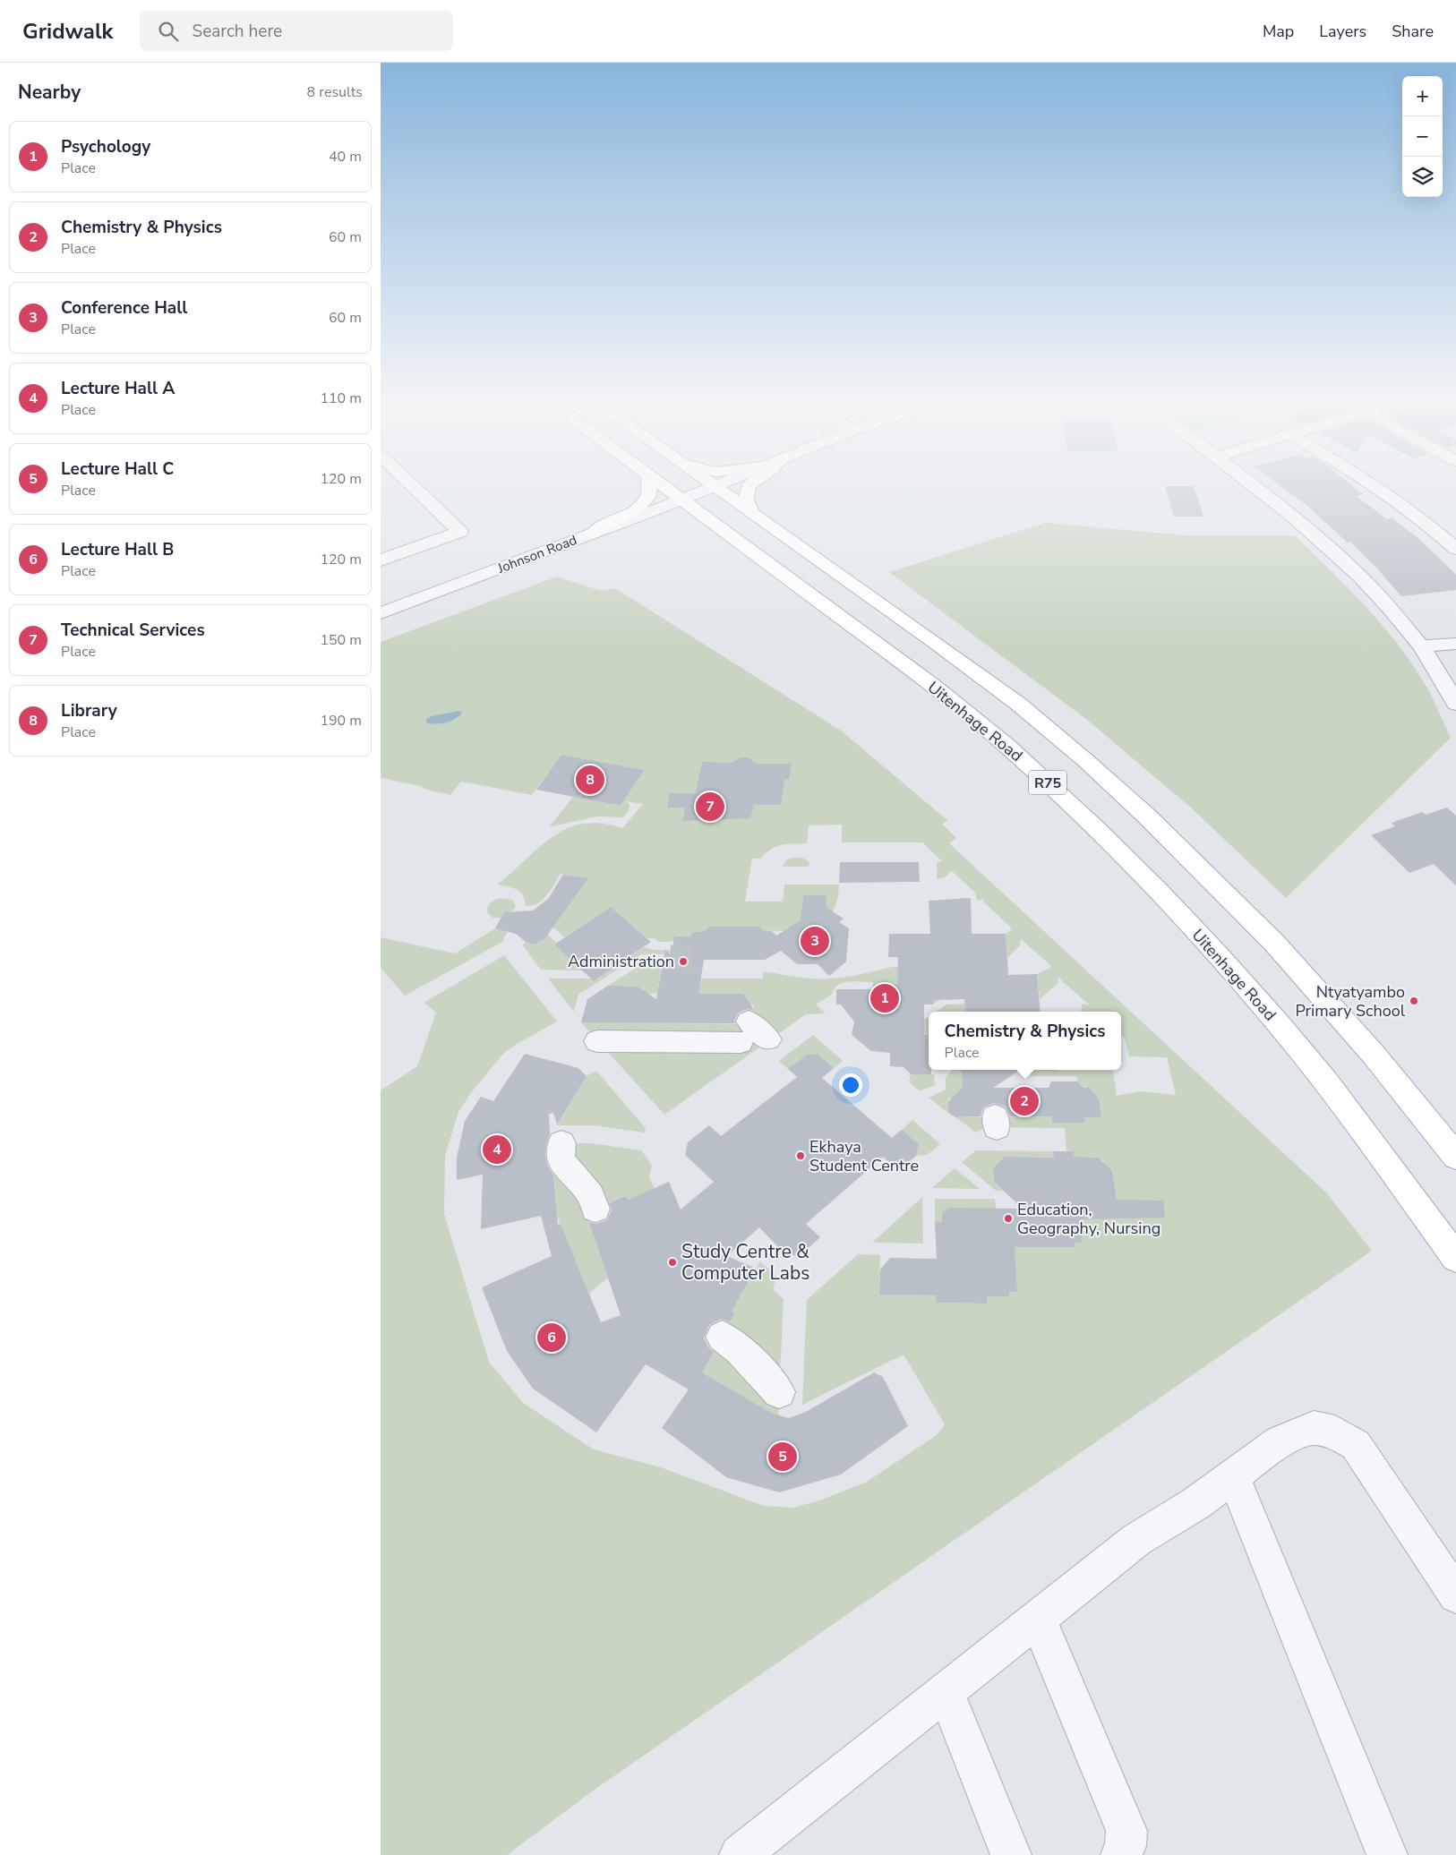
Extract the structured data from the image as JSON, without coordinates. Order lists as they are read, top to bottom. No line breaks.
{"streets":{"main road":["Uitenhage Road","R75"],"street":["Johnson Road"]},"crossings":[["Johnson Road","Uitenhage Road"],["Johnson Road","R75"]],"places":["Administration","Ntyatyambo Primary School","Ekhaya Student Centre","Education, Geography, Nursing","Study Centre & Computer Labs"],"page":{"header":"Gridwalk","search":"Search here","nav":["Map","Layers","Share"],"heading":["Nearby","8 results"],"map_buttons":["+","−"],"list":[{"mark":"1","name":"Psychology","note":"Place","value":"40 m"},{"mark":"2","name":"Chemistry & Physics","note":"Place","value":"60 m"},{"mark":"3","name":"Conference Hall","note":"Place","value":"60 m"},{"mark":"4","name":"Lecture Hall A","note":"Place","value":"110 m"},{"mark":"5","name":"Lecture Hall C","note":"Place","value":"120 m"},{"mark":"6","name":"Lecture Hall B","note":"Place","value":"120 m"},{"mark":"7","name":"Technical Services","note":"Place","value":"150 m"},{"mark":"8","name":"Library","note":"Place","value":"190 m"}],"pins":["8","7","3","1","2","4","6","5"],"popup":["Chemistry & Physics","Place"]}}
